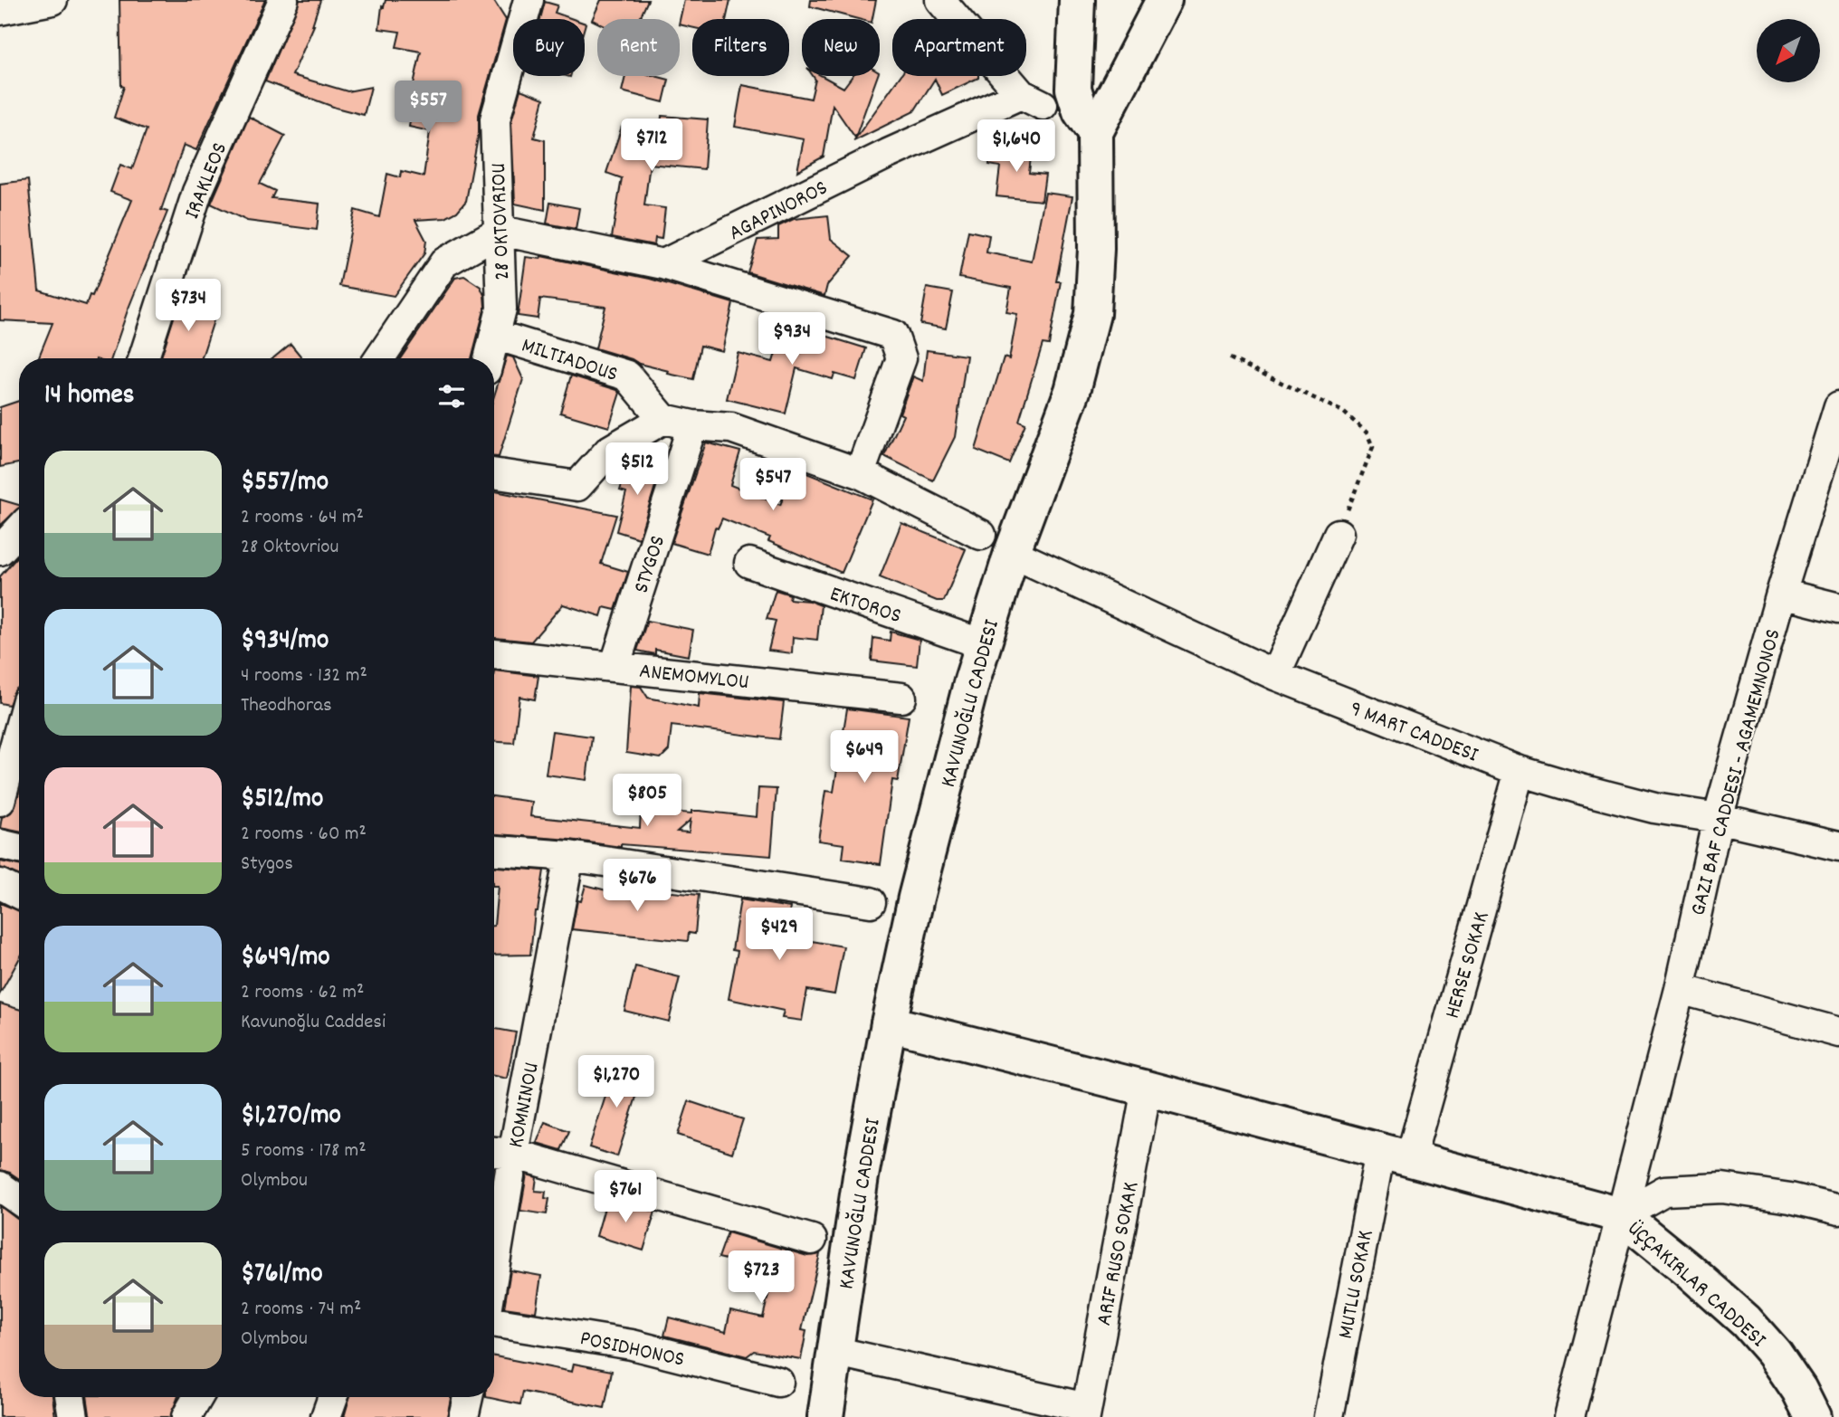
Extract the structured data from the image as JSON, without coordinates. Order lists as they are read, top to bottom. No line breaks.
{"streets":{"main road":["KAVUNOĞLU CADDESI"],"street":["IRAKLEOS","AGAPINOROS","28 OKTOVRIOU","MILTIADOUS","STYGOS","EKTOROS","ANEMOMYLOU","9 MART CADDESI","GAZI BAF CADDESI - AGAMEMNONOS","HERSE SOKAK","KOMNINOU","ARIF RUSO SOKAK","MUTLU SOKAK","POSIDHONOS"]},"crossings":[["28 OKTOVRIOU","MILTIADOUS"],["STYGOS","ANEMOMYLOU"],["EKTOROS","KAVUNOĞLU CADDESI"],["KAVUNOĞLU CADDESI","9 MART CADDESI"],["9 MART CADDESI","GAZI BAF CADDESI - AGAMEMNONOS"],["9 MART CADDESI","HERSE SOKAK"],["HERSE SOKAK","MUTLU SOKAK"]],"north":"bottom left","page":{"chip":["Buy","Rent","Filters","New","Apartment"],"price":["$557","$712","$1,640","$734","$934","$512","$547","$649","$805","$676","$429","$1,270","$761","$723"],"heading":"14 homes","list":[{"name":"$557/mo","note":"2 rooms · 64 m² · 28 Oktovriou"},{"name":"$934/mo","note":"4 rooms · 132 m² · Theodhoras"},{"name":"$512/mo","note":"2 rooms · 60 m² · Stygos"},{"name":"$649/mo","note":"2 rooms · 62 m² · Kavunoğlu Caddesi"},{"name":"$1,270/mo","note":"5 rooms · 178 m² · Olymbou"},{"name":"$761/mo","note":"2 rooms · 74 m² · Olymbou"}]}}
